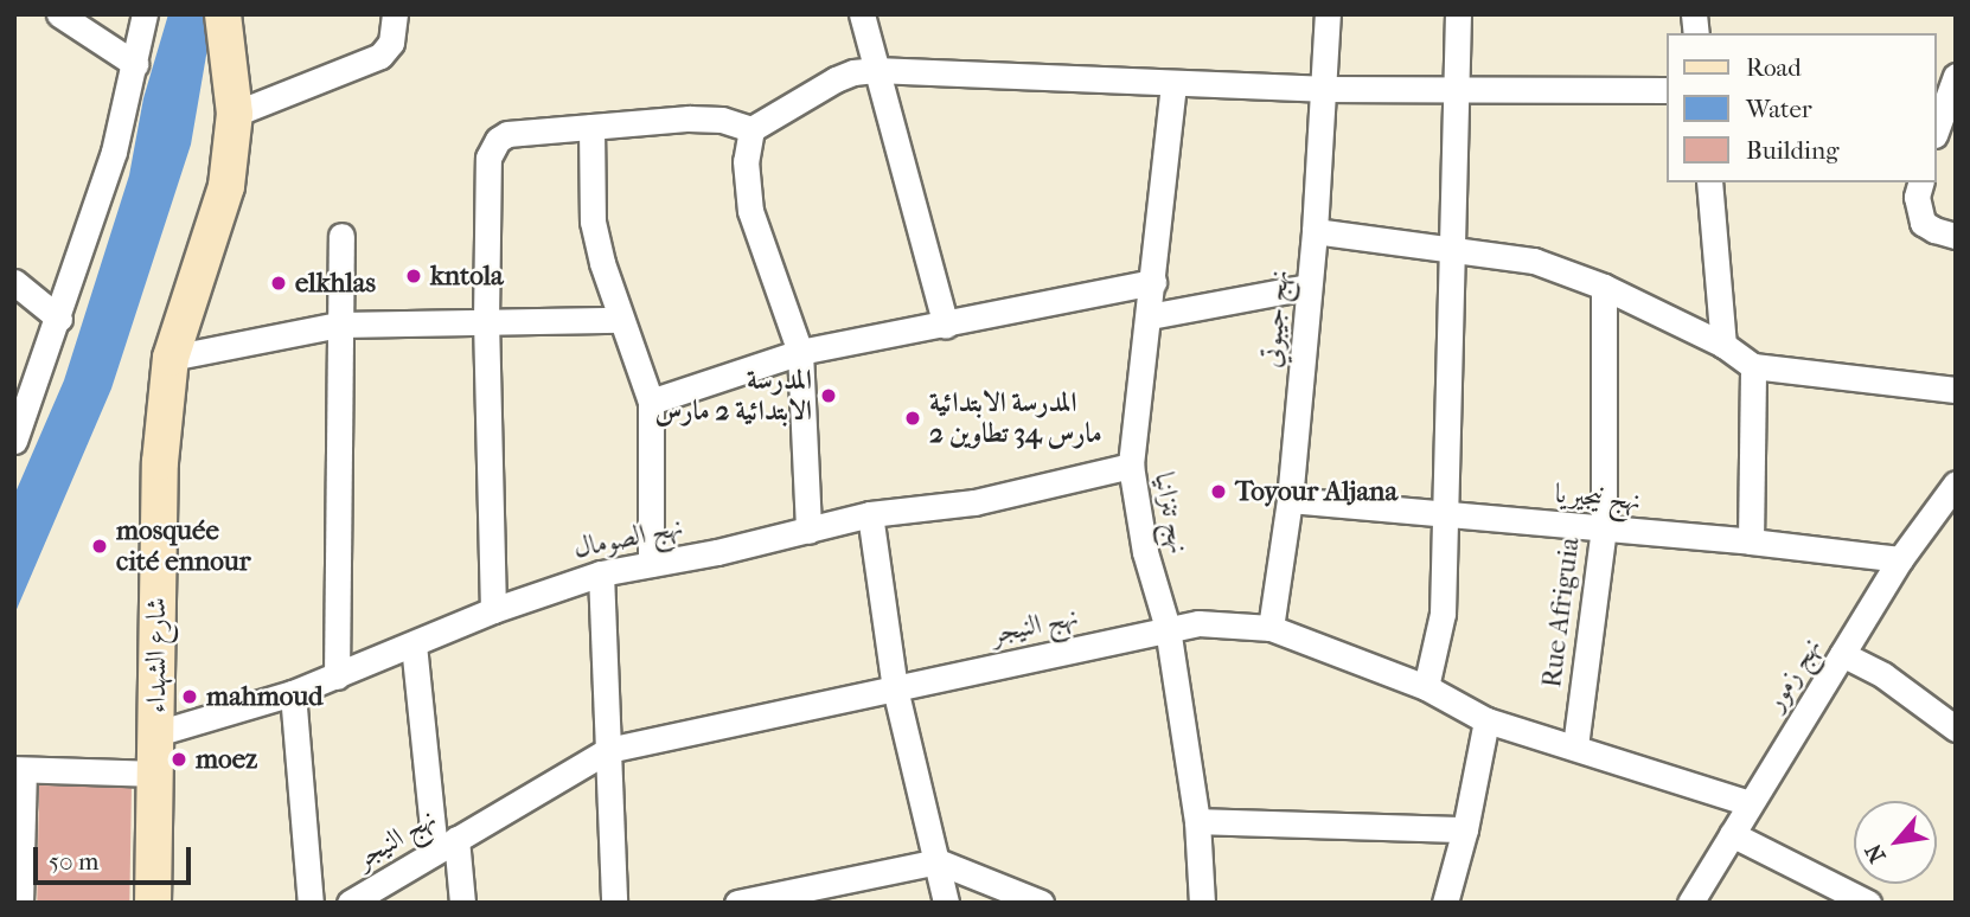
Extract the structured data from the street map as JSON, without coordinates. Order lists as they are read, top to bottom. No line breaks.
{"streets":{"main road":["شارع الشهداء"],"street":["نهج جيبوتي","نهج نيجيريا","نهج تنزانيا","نهج الصومال","Rue Afriguia","نهج النيجر","نهج زمور"]},"crossings":[["نهج جيبوتي","نهج نيجيريا"],["نهج جيبوتي","نهج النيجر"],["نهج نيجيريا","Rue Afriguia"],["نهج نيجيريا","نهج زمور"],["نهج تنزانيا","نهج الصومال"],["نهج تنزانيا","نهج النيجر"],["نهج الصومال","شارع الشهداء"],["Rue Afriguia","نهج النيجر"],["نهج النيجر","نهج زمور"]],"places":["kntola","elkhlas","المدرسة الابتدائية 2 مارس","المدرسة الابتدائية 2 مارس 34 تطاوين","Toyour Aljana","mosquée cité ennour","mahmoud","moez"],"legend":["Road","Water","Building"],"scale_bar":"50 m","north":"bottom left"}
